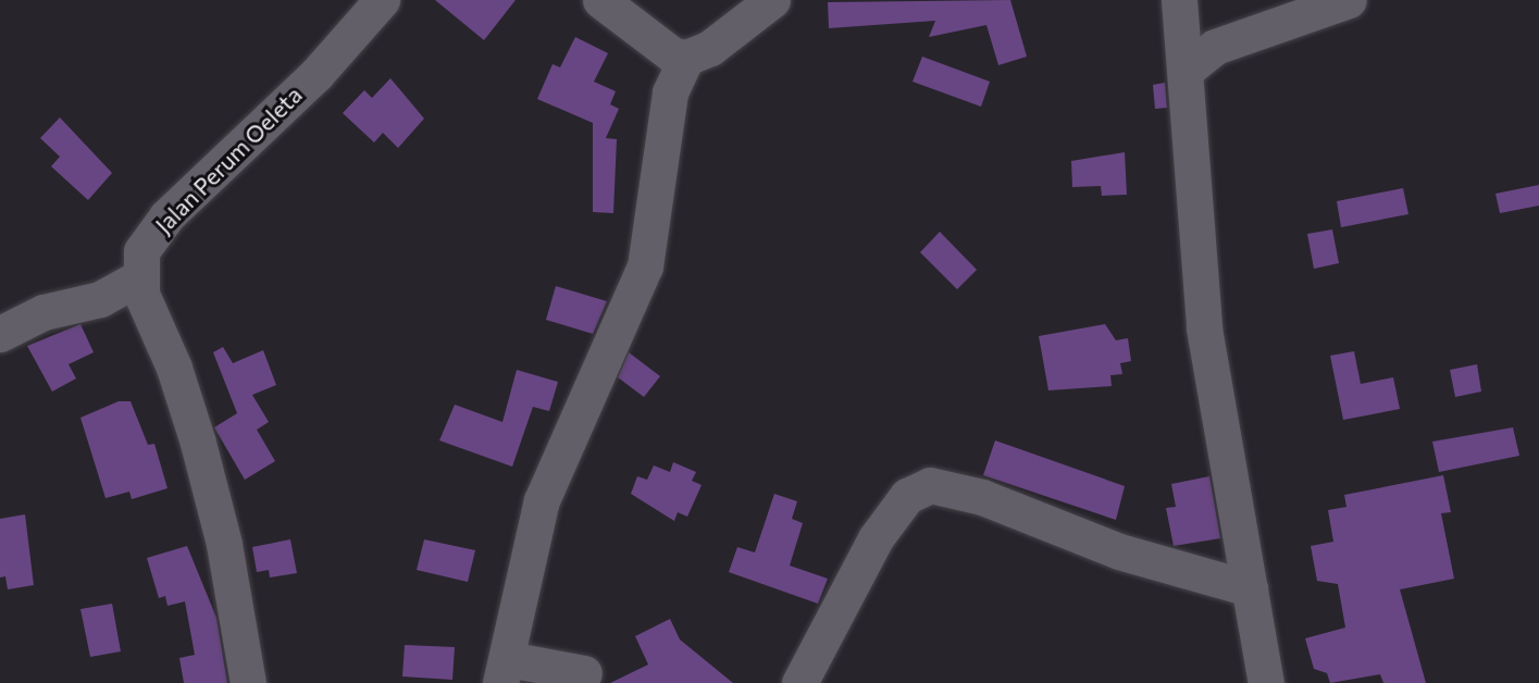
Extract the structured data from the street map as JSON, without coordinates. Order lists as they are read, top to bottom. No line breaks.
{"streets":{"street":["Jalan Perum Oeleta"]}}
